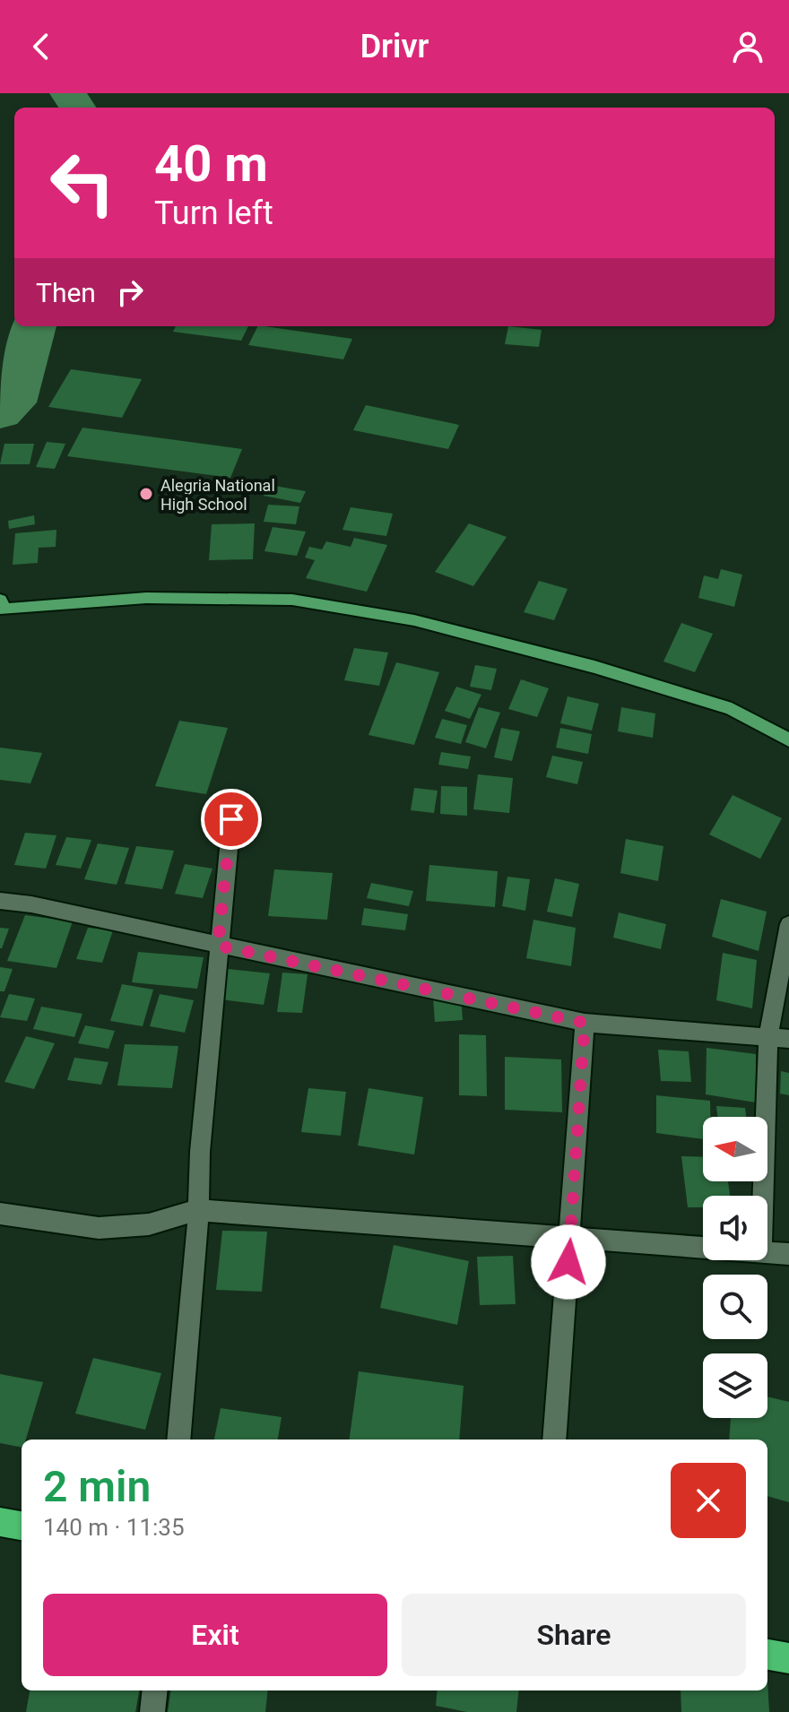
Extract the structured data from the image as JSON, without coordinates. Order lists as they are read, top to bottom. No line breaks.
{"places":["Alegria National High School"],"north":"left","page":{"header":"Drivr","turn":["40 m","Turn left"],"then":"Then","heading":["2 min","140 m · 11:35"],"buttons":["Exit","Share"]}}
